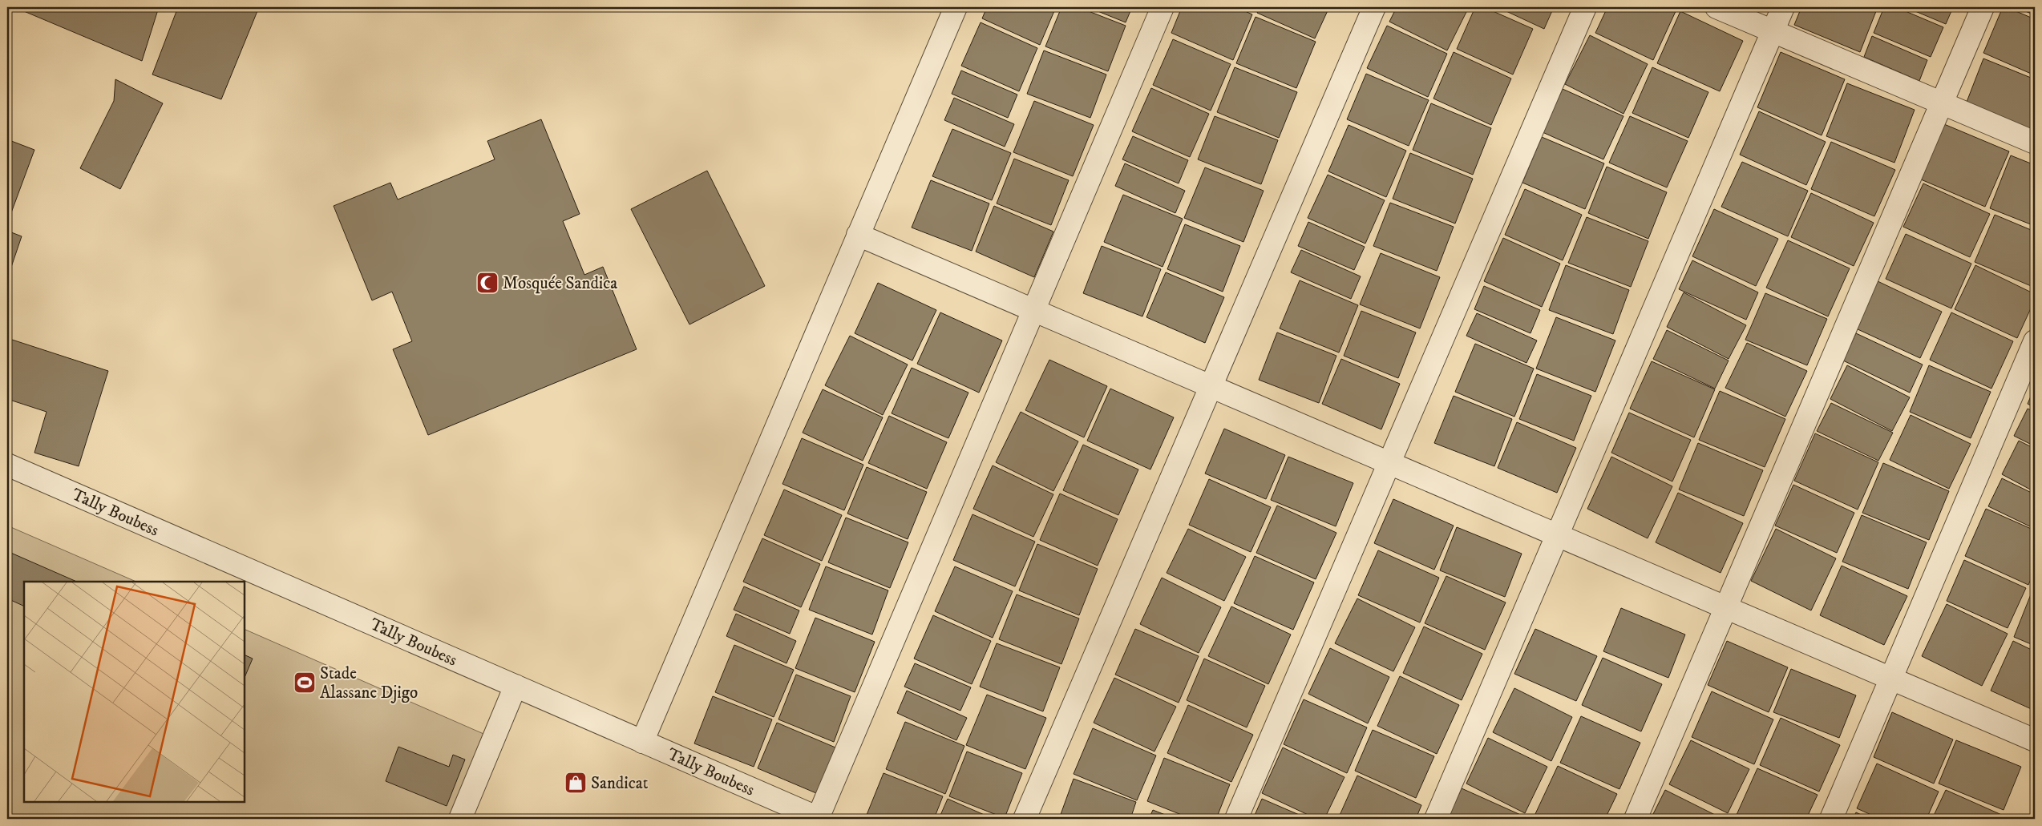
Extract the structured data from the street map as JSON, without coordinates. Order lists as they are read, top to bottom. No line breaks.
{"streets":{"street":["Tally Boubess"]},"places":{"mosque":["Mosquée Sandica"],"sports":["Stade Alassane Djigo"],"shop":["Sandicat"]}}
